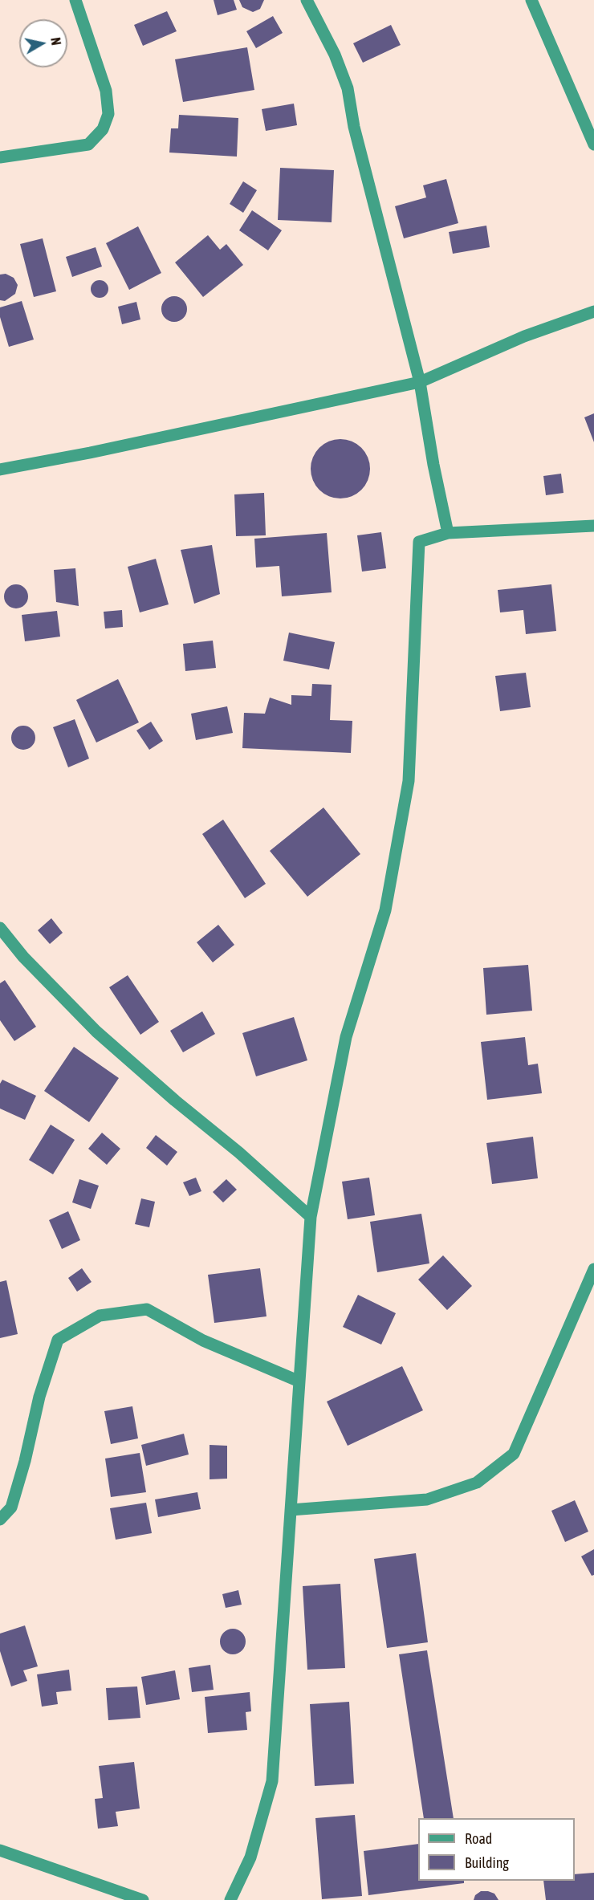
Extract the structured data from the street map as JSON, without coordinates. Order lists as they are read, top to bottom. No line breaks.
{"legend":["Road","Building"],"north":"right"}
